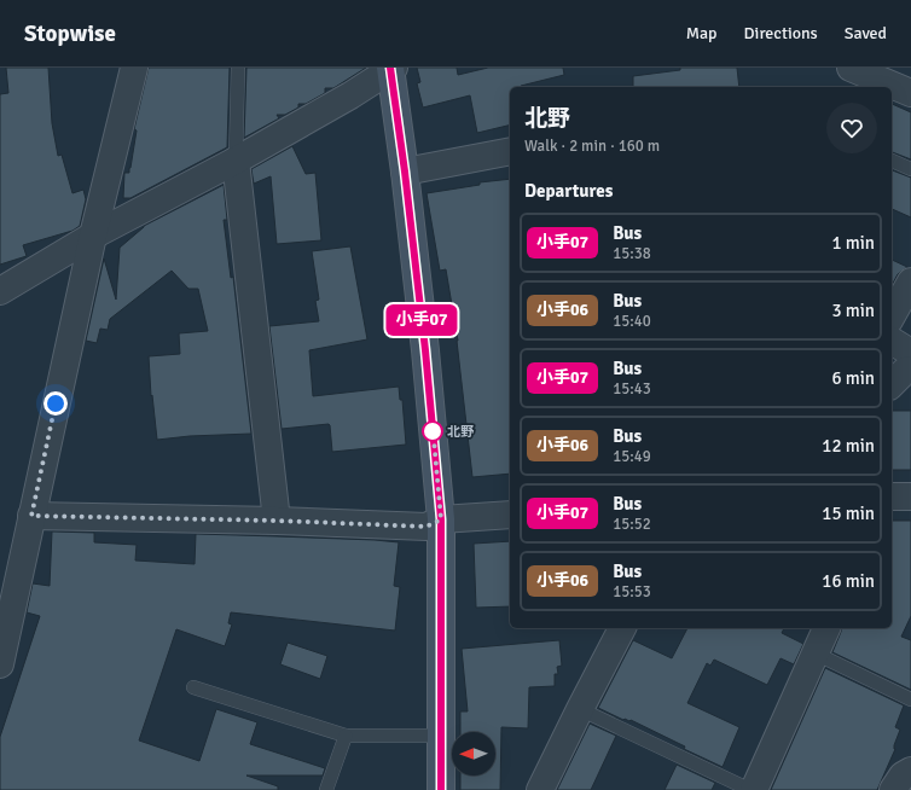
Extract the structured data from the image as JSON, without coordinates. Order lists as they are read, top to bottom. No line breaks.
{"places":["北野"],"lines":["bus line 小手07"],"north":"left","page":{"header":"Stopwise","nav":["Map","Directions","Saved"],"on_map":"小手07","heading":[["北野","Walk · 2 min · 160 m"],"Departures"],"list":[{"mark":"小手07","name":"Bus","note":"15:38","value":"1 min"},{"mark":"小手06","name":"Bus","note":"15:40","value":"3 min"},{"mark":"小手07","name":"Bus","note":"15:43","value":"6 min"},{"mark":"小手06","name":"Bus","note":"15:49","value":"12 min"},{"mark":"小手07","name":"Bus","note":"15:52","value":"15 min"},{"mark":"小手06","name":"Bus","note":"15:53","value":"16 min"}]}}
